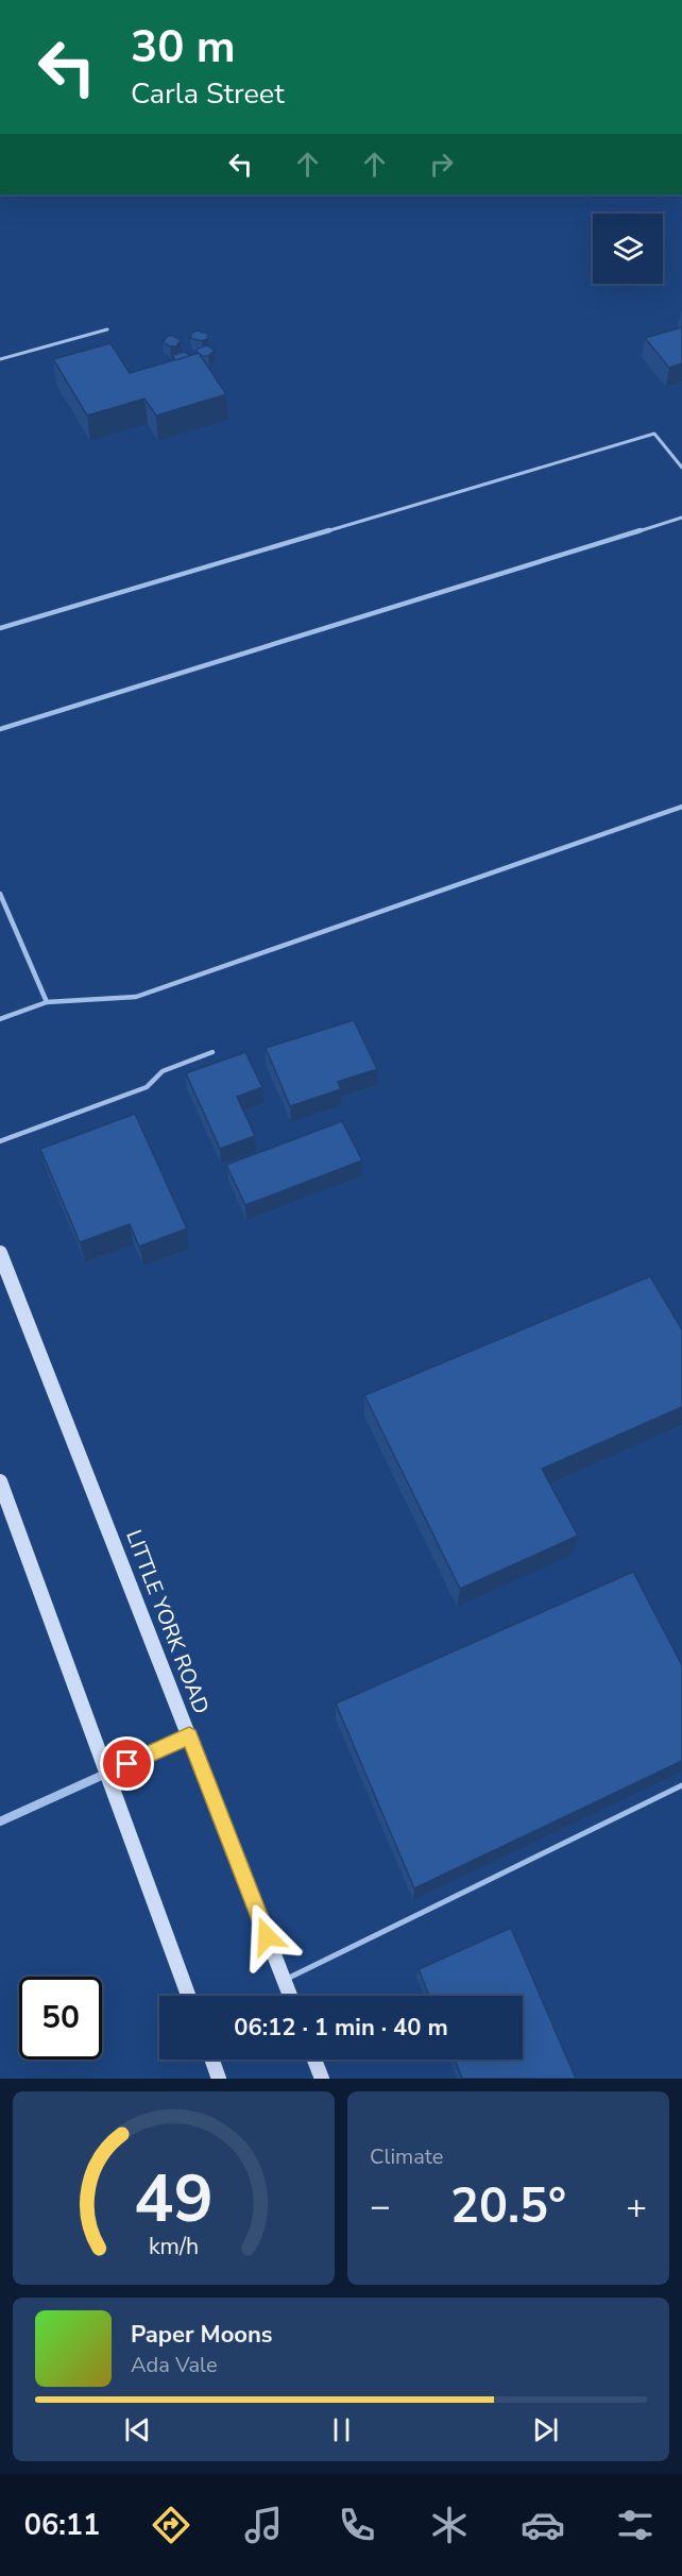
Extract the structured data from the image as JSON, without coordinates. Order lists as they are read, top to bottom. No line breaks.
{"streets":{"main road":["LITTLE YORK ROAD"]},"page":{"turn":["30 m","Carla Street"],"limit":"50","trip":"06:12 · 1 min · 40 m","tile":"Climate","heat":["−","20.5°","+"],"song":["Paper Moons","Ada Vale"],"tabs":"06:11","gauge":["49","km/h"]}}
